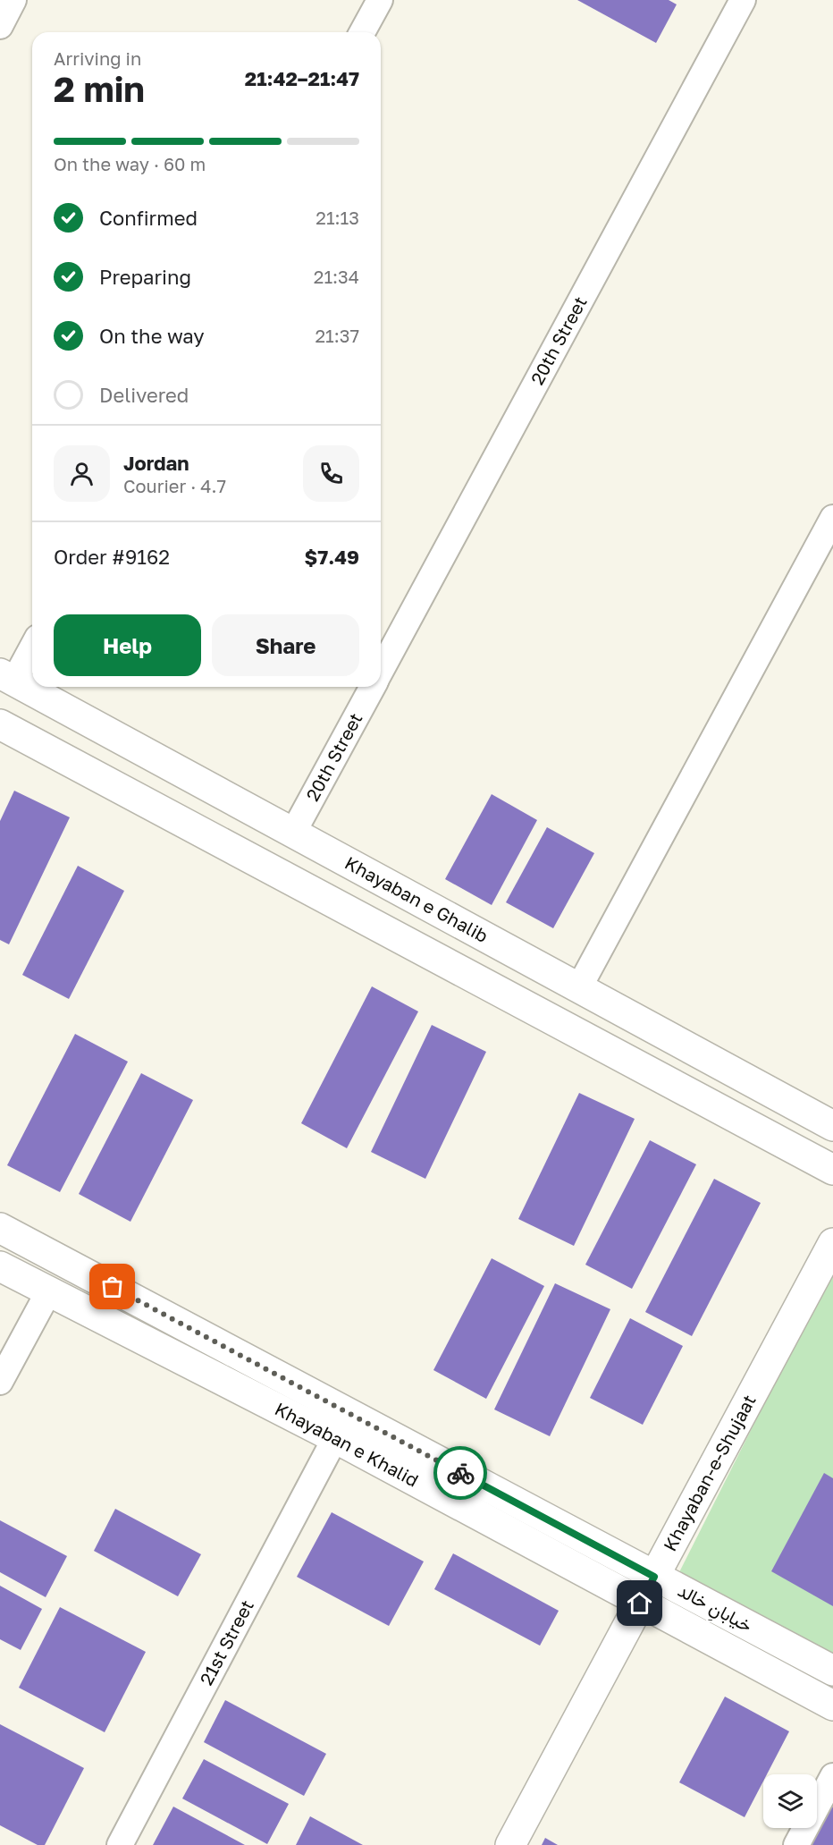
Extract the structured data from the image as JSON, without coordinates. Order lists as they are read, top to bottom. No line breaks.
{"streets":{"street":["20th Street","Khayaban e Ghalib","Khayaban e Khalid","Khayaban-e-Shujaat","خیابانِ خالد","21st Street"]},"crossings":[["20th Street","Khayaban e Ghalib"],["Khayaban e Khalid","Khayaban-e-Shujaat"],["Khayaban e Khalid","21st Street"],["Khayaban-e-Shujaat","خیابانِ خالد"]],"page":{"heading":["2 min","Arriving in","21:42–21:47"],"panel":["Jordan","Courier · 4.7","Order #9162","$7.49"],"bar":"On the way · 60 m","list":[["Confirmed","21:13"],["Preparing","21:34"],["On the way","21:37"],"Delivered"],"buttons":["Help","Share"]}}
